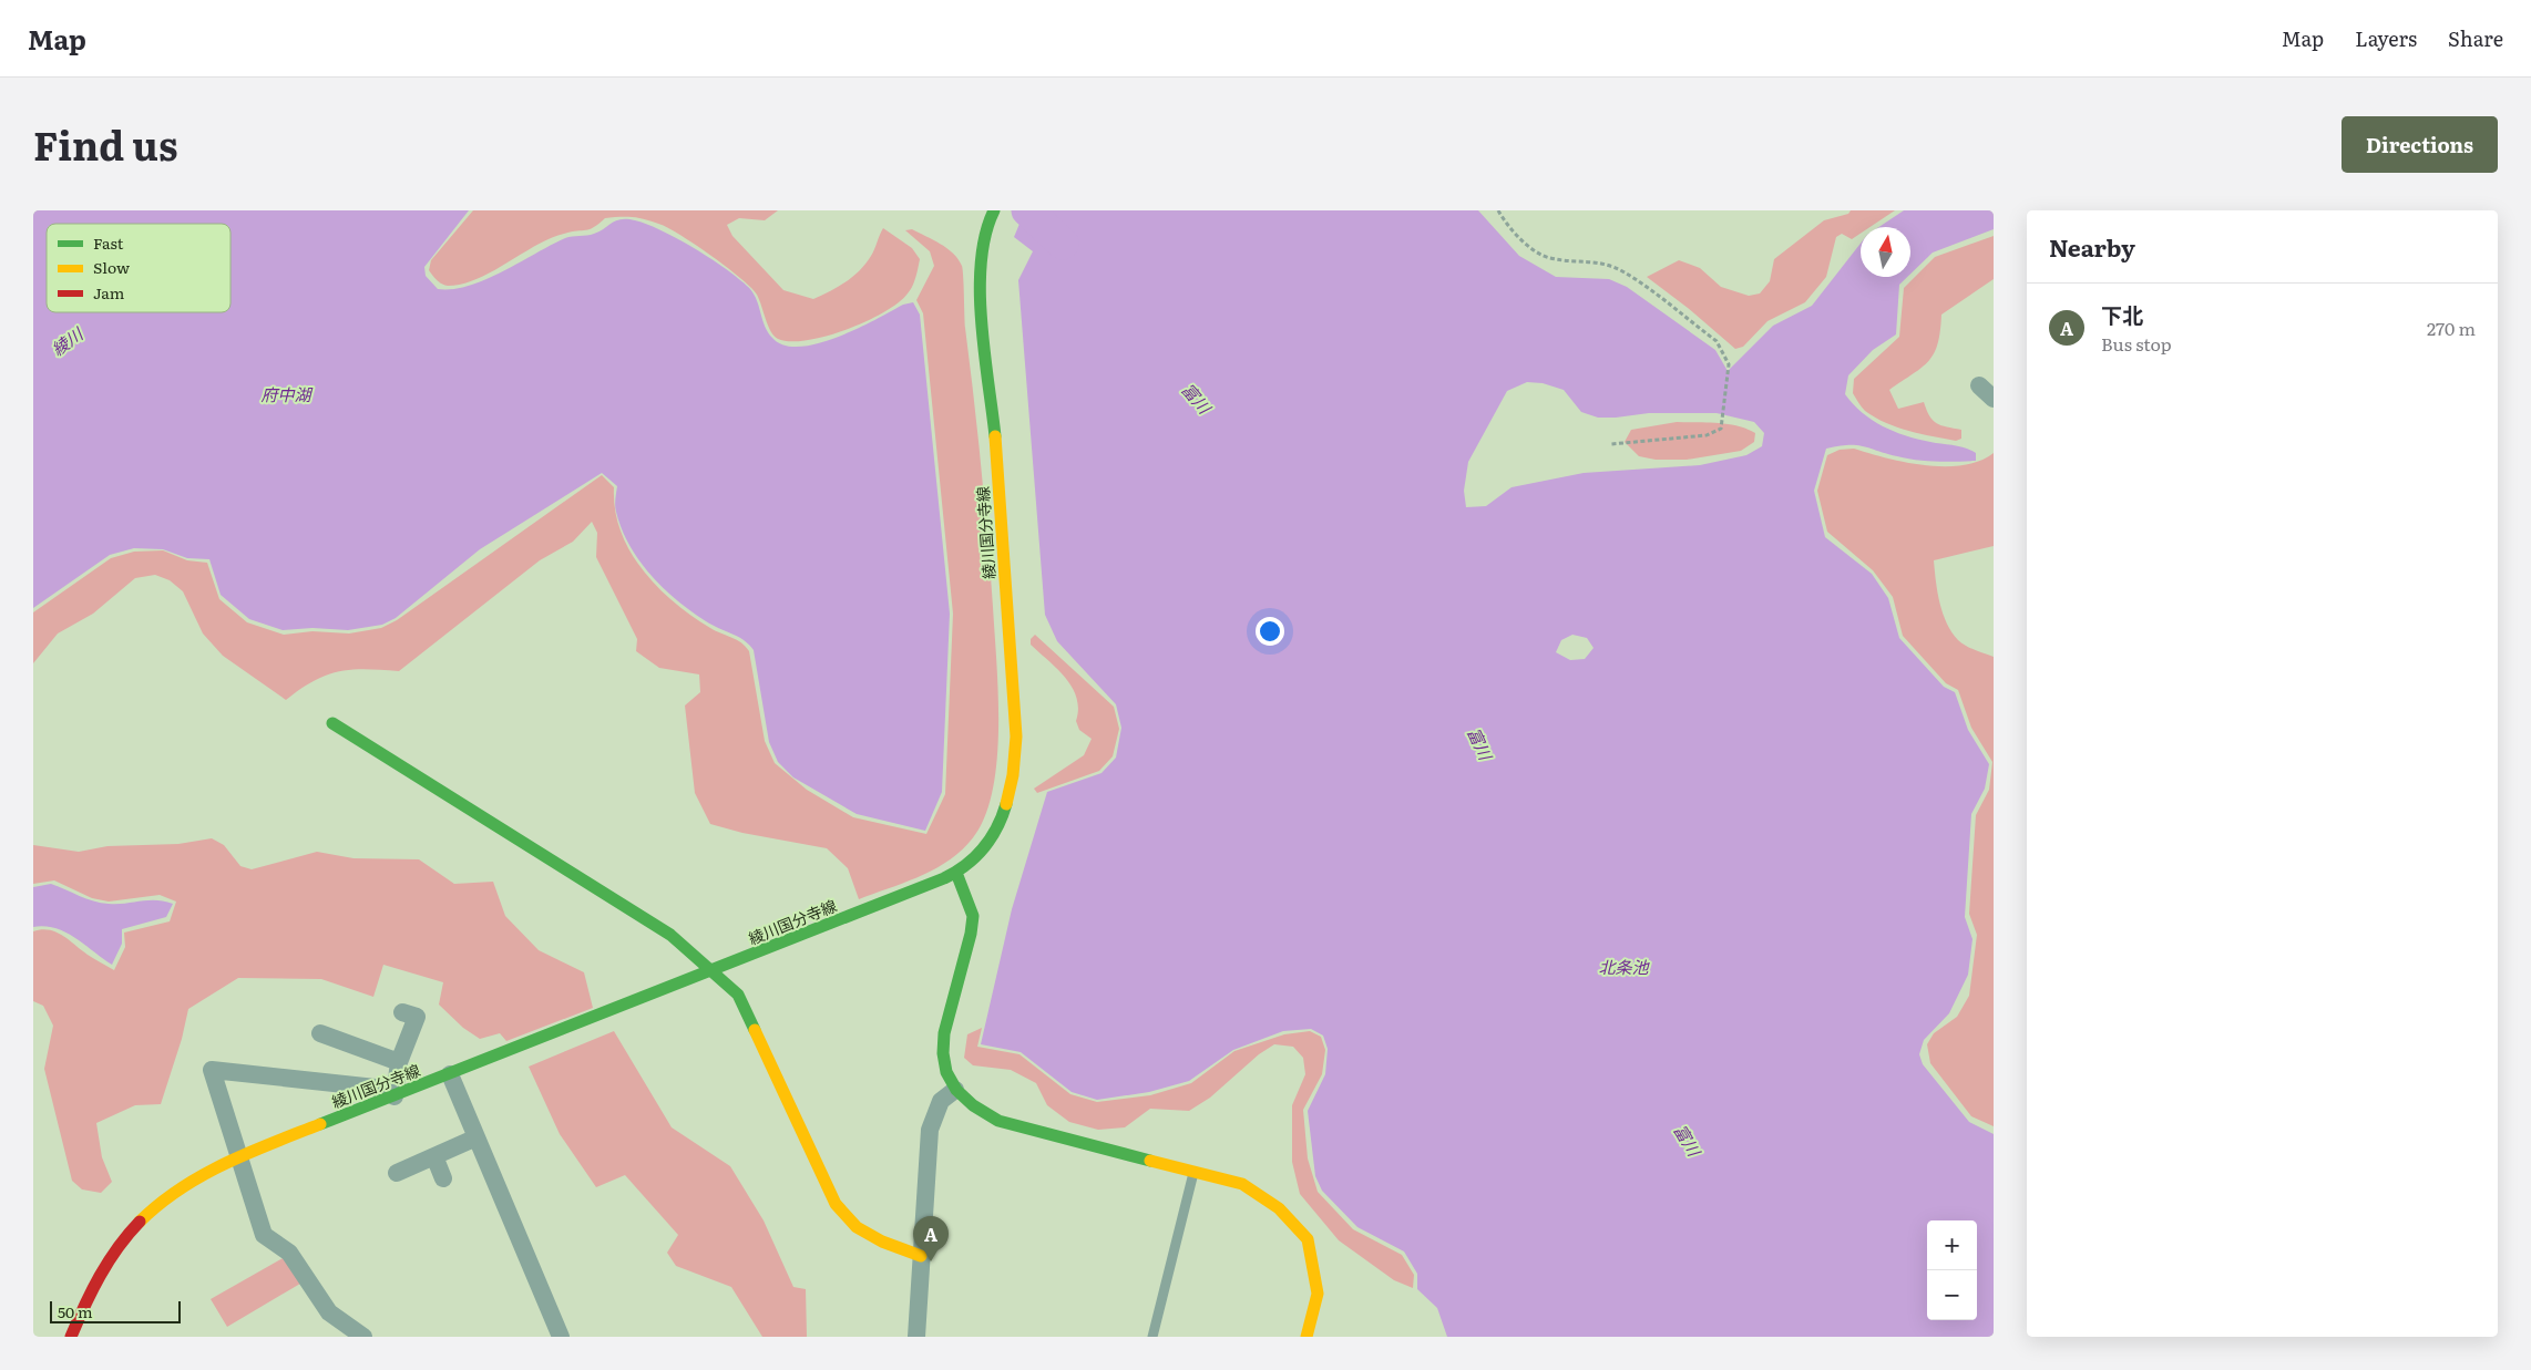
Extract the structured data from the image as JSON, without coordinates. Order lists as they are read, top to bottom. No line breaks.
{"streets":{"main road":["綾川国分寺線"]},"water":["綾川","府中湖","富川","北条池"],"legend":["Fast","Slow","Jam"],"scale_bar":"50 m","north":"top","page":{"header":"Map","nav":["Map","Layers","Share"],"title":"Find us","buttons":"Directions","heading":"Nearby","list":[{"mark":"A","name":"下北","note":"Bus stop","value":"270 m"}],"pins":"A","map_buttons":["+","−"],"scale":"50 m"}}
